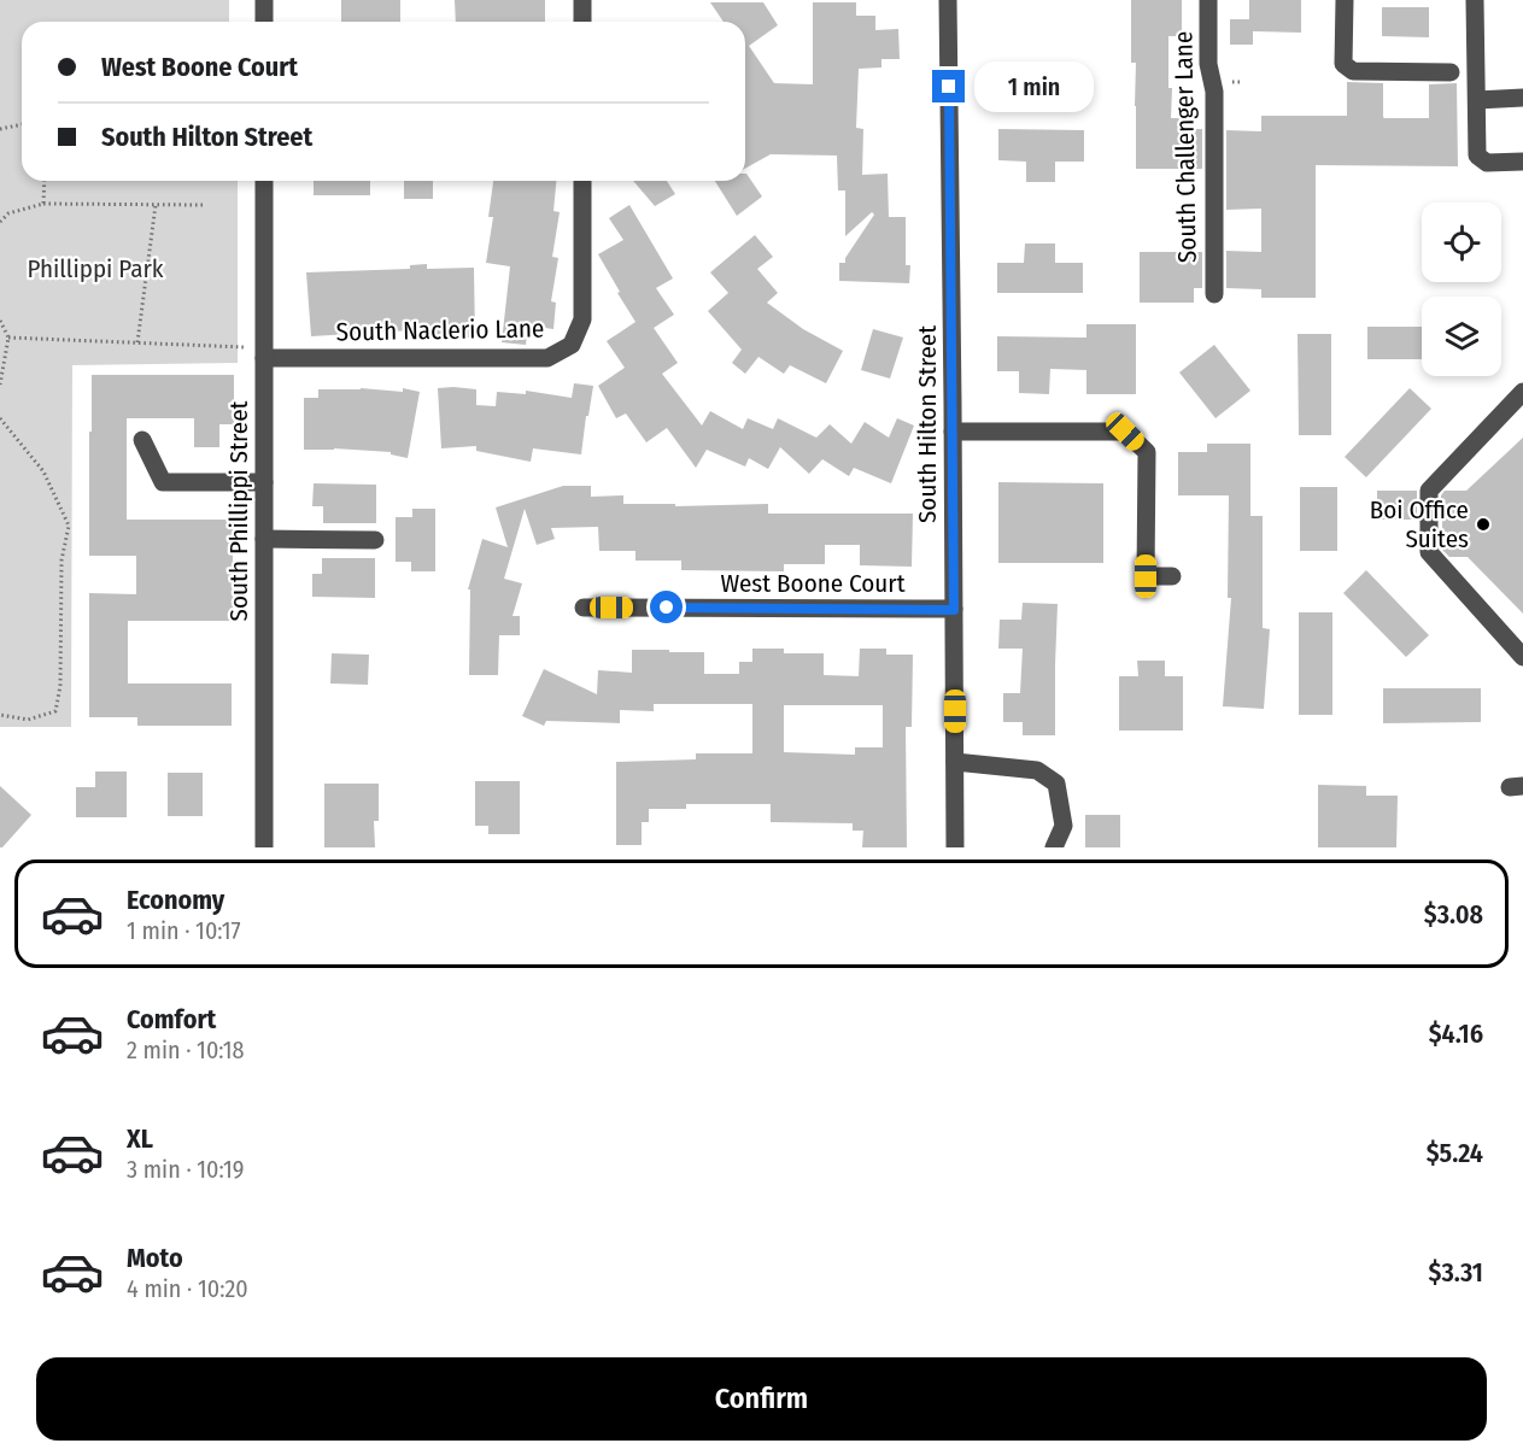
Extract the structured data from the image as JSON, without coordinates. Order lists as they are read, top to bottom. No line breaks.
{"streets":{"street":["South Challenger Lane","South Naclerio Lane","South Hilton Street","South Phillippi Street","West Boone Court"]},"crossings":[["South Naclerio Lane","South Phillippi Street"],["South Hilton Street","West Boone Court"]],"parks":["Phillippi Park"],"places":["Boi Office Suites"],"page":{"banner":["West Boone Court","South Hilton Street"],"bubble":"1 min","list":[{"name":"Economy","note":"1 min · 10:17","value":"$3.08"},{"name":"Comfort","note":"2 min · 10:18","value":"$4.16"},{"name":"XL","note":"3 min · 10:19","value":"$5.24"},{"name":"Moto","note":"4 min · 10:20","value":"$3.31"}],"buttons":"Confirm"}}
